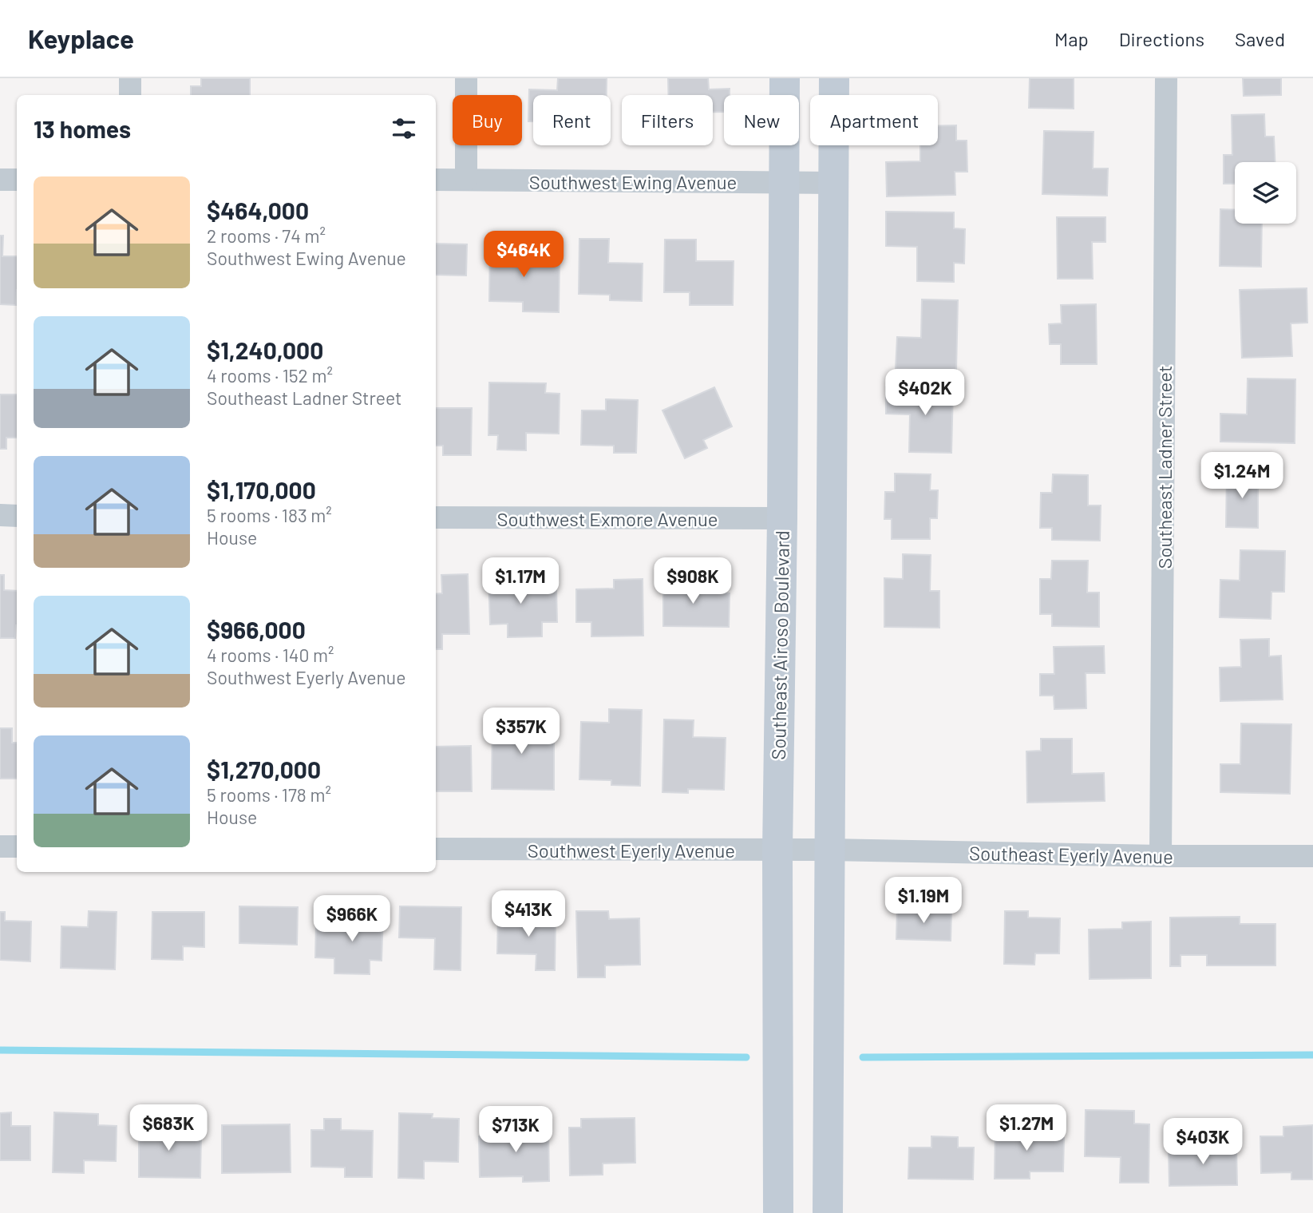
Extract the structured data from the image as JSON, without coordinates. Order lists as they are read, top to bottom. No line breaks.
{"streets":{"main road":["Southeast Airoso Boulevard"],"street":["Southwest Ewing Avenue","Southeast Ladner Street","Southwest Exmore Avenue","Southwest Eyerly Avenue","Southeast Eyerly Avenue"]},"crossings":[["Southwest Ewing Avenue","Southeast Airoso Boulevard"],["Southeast Ladner Street","Southeast Eyerly Avenue"],["Southwest Exmore Avenue","Southeast Airoso Boulevard"],["Southeast Airoso Boulevard","Southwest Eyerly Avenue"],["Southwest Eyerly Avenue","Southeast Eyerly Avenue"]],"page":{"header":"Keyplace","nav":["Map","Directions","Saved"],"chip":["Buy","Rent","Filters","New","Apartment"],"heading":"13 homes","list":[{"name":"$464,000","note":"2 rooms · 74 m² · Southwest Ewing Avenue"},{"name":"$1,240,000","note":"4 rooms · 152 m² · Southeast Ladner Street"},{"name":"$1,170,000","note":"5 rooms · 183 m² · House"},{"name":"$966,000","note":"4 rooms · 140 m² · Southwest Eyerly Avenue"},{"name":"$1,270,000","note":"5 rooms · 178 m² · House"}],"price":["$464K","$402K","$1.24M","$1.17M","$908K","$357K","$1.19M","$413K","$966K","$683K","$1.27M","$713K","$403K"]}}
